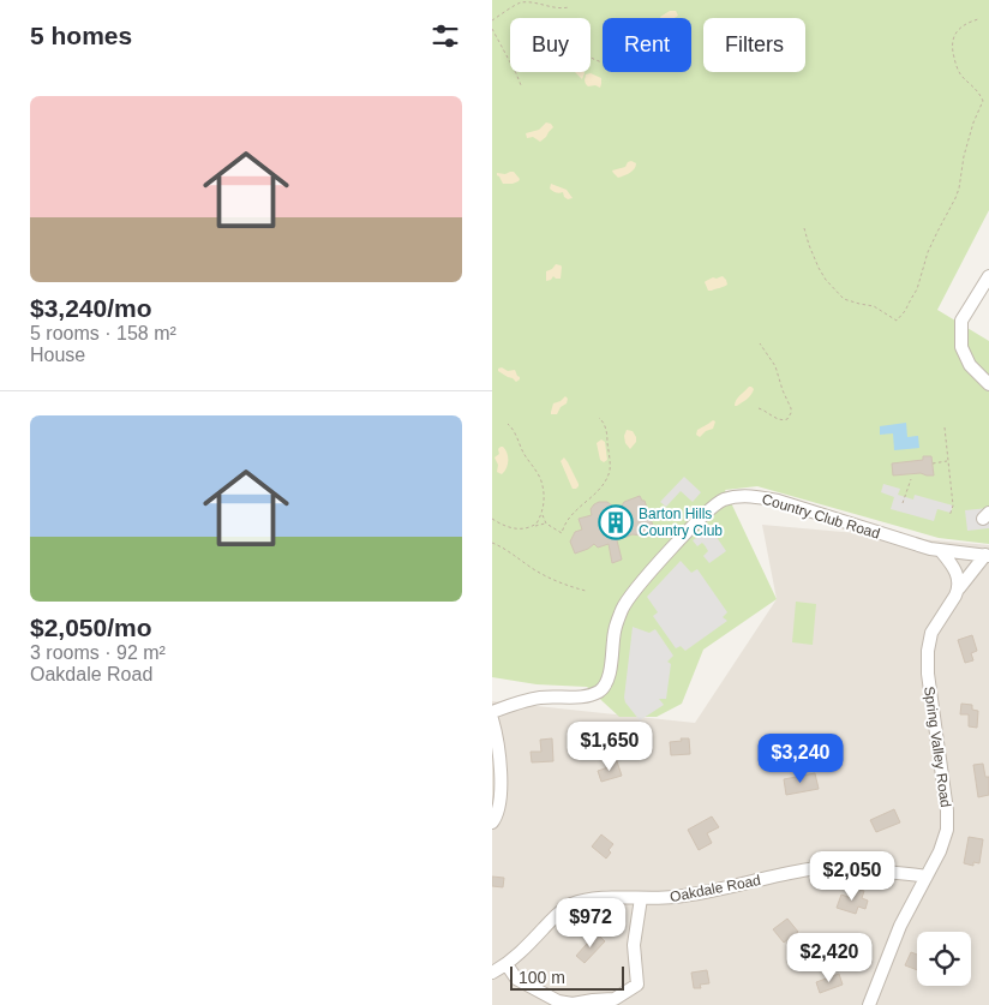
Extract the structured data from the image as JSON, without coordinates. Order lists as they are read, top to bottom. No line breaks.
{"streets":{"street":["Country Club Road","Spring Valley Road","Oakdale Road"]},"crossings":[["Country Club Road","Spring Valley Road"],["Spring Valley Road","Oakdale Road"]],"places":{"building":["Barton Hills Country Club"]},"scale_bar":"100 m","page":{"heading":"5 homes","chip":["Buy","Rent","Filters"],"list":[{"name":"$3,240/mo","note":"5 rooms · 158 m² · House"},{"name":"$2,050/mo","note":"3 rooms · 92 m² · Oakdale Road"}],"price":["$1,650","$3,240","$2,050","$972","$2,420"],"scale":"100 m"}}
